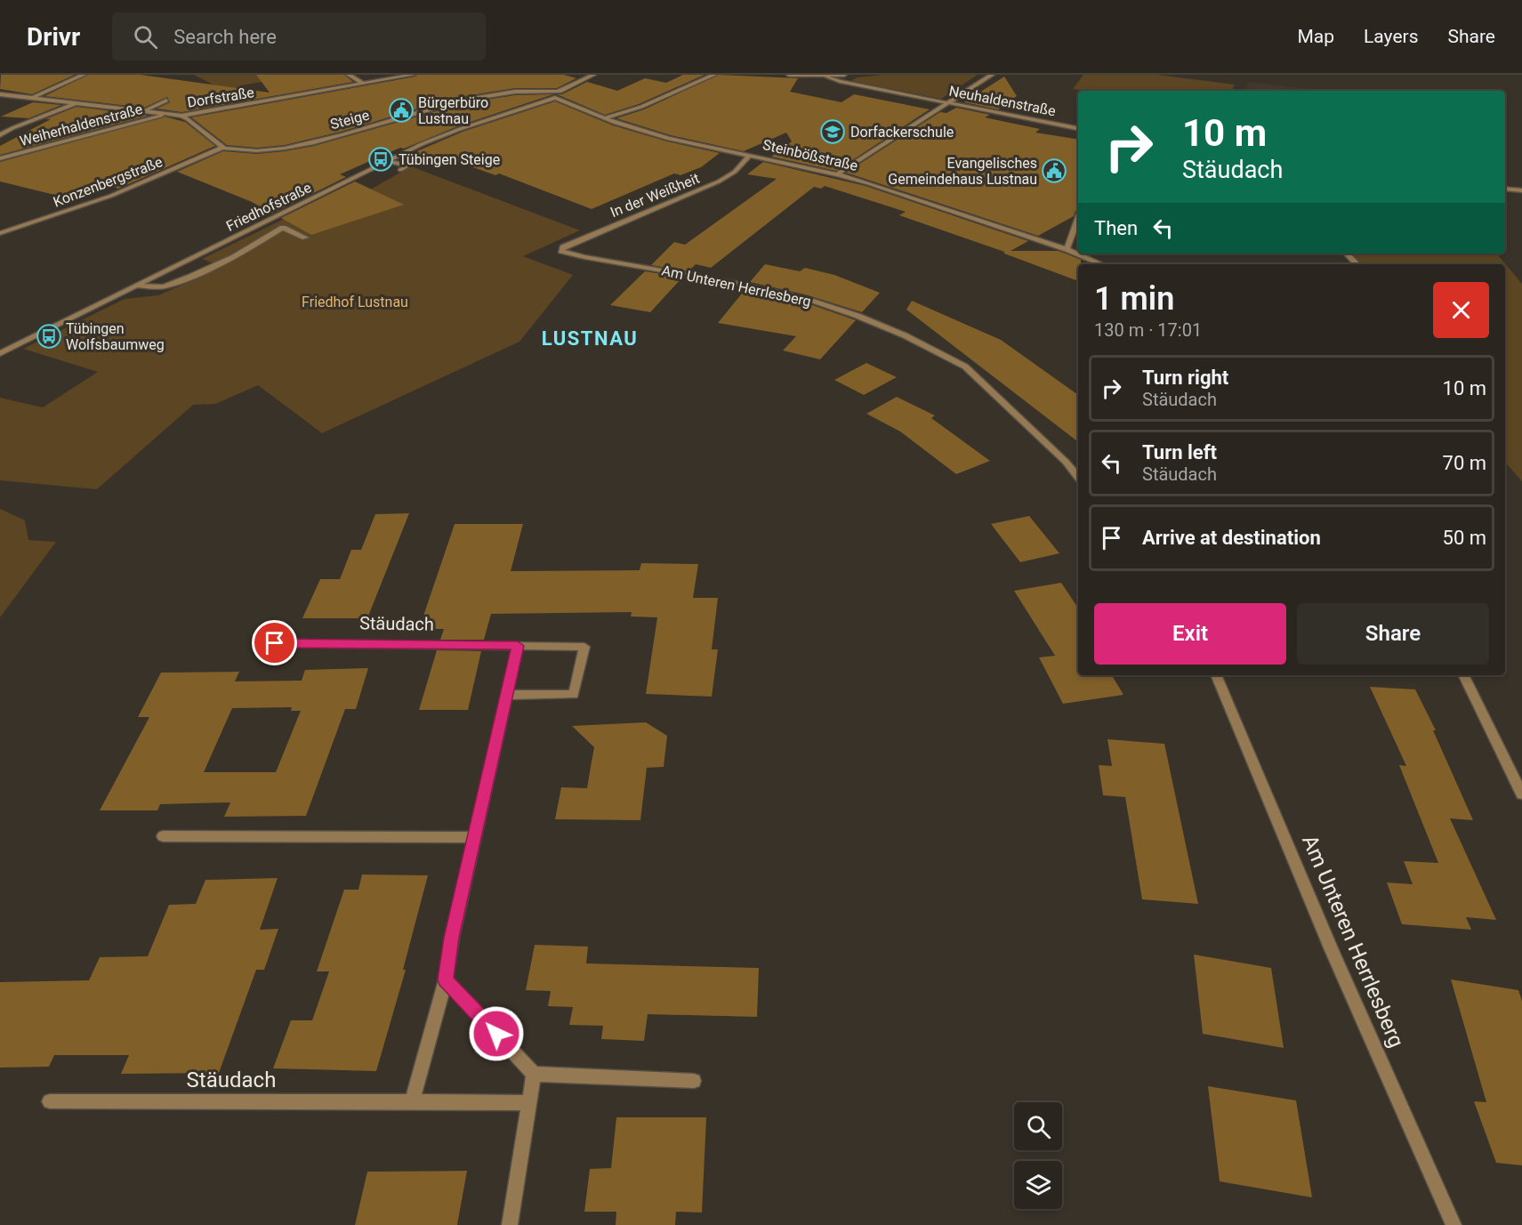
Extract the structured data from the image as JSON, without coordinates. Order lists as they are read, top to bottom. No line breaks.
{"streets":{"street":["Dorfstraße","Neuhaldenstraße","Steige","Weiherhaldenstraße","Steinbößstraße","Konzenbergstraße","In der Weißheit","Friedhofstraße","Am Unteren Herrlesberg","Stäudach"]},"crossings":[["Dorfstraße","Weiherhaldenstraße"],["Steige","Steinbößstraße"],["Steige","Konzenbergstraße"],["Steige","Friedhofstraße"],["Steinbößstraße","In der Weißheit"],["Steinbößstraße","Friedhofstraße"],["In der Weißheit","Am Unteren Herrlesberg"]],"districts":["LUSTNAU"],"parks":["Friedhof Lustnau"],"places":{"public building":["Bürgerbüro Lustnau","Evangelisches Gemeindehaus Lustnau"],"school or university":["Dorfackerschule"],"bus stop":["Tübingen Steige","Tübingen Wolfsbaumweg"]},"page":{"header":"Drivr","search":"Search here","nav":["Map","Layers","Share"],"turn":["10 m","Stäudach"],"then":"Then","heading":["1 min","130 m · 17:01"],"list":[{"name":"Turn right","note":"Stäudach","value":"10 m"},{"name":"Turn left","note":"Stäudach","value":"70 m"},{"name":"Arrive at destination","value":"50 m"}],"buttons":["Exit","Share"]}}
